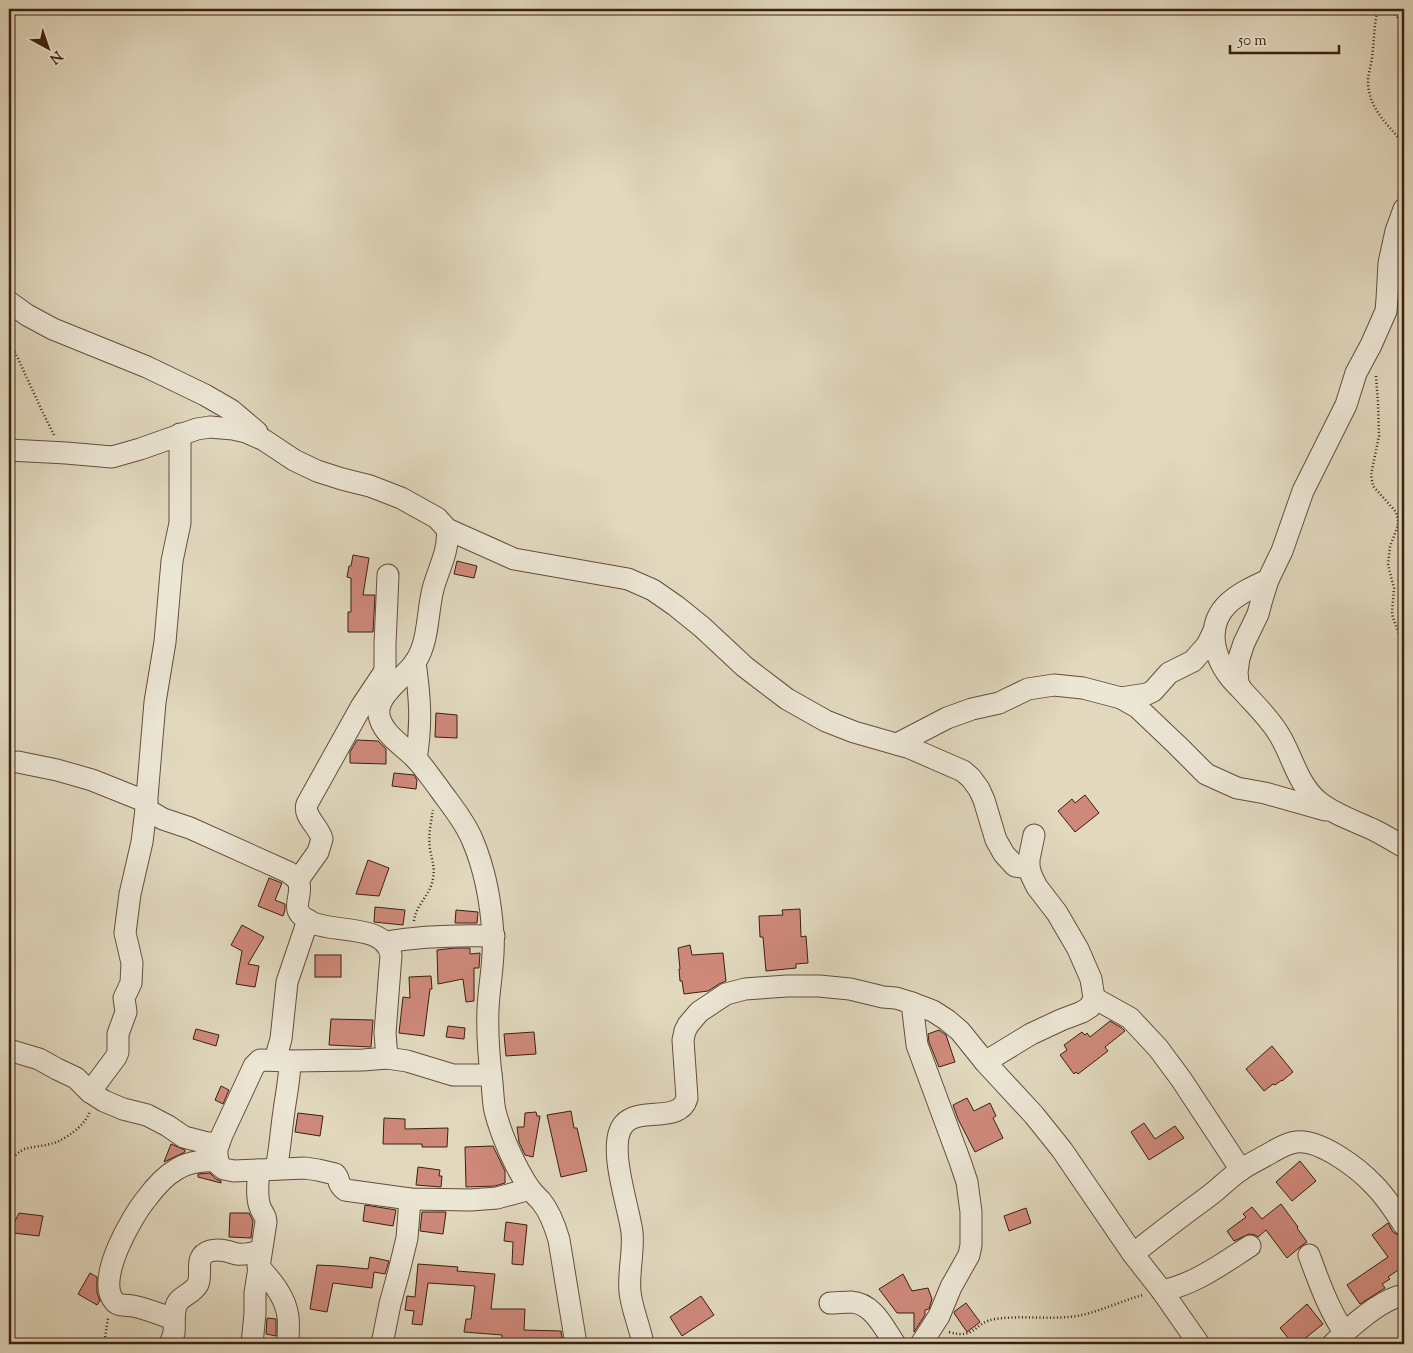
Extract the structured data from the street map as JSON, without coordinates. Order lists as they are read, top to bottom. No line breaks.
{"scale_bar":"50 m","north":"bottom right"}
